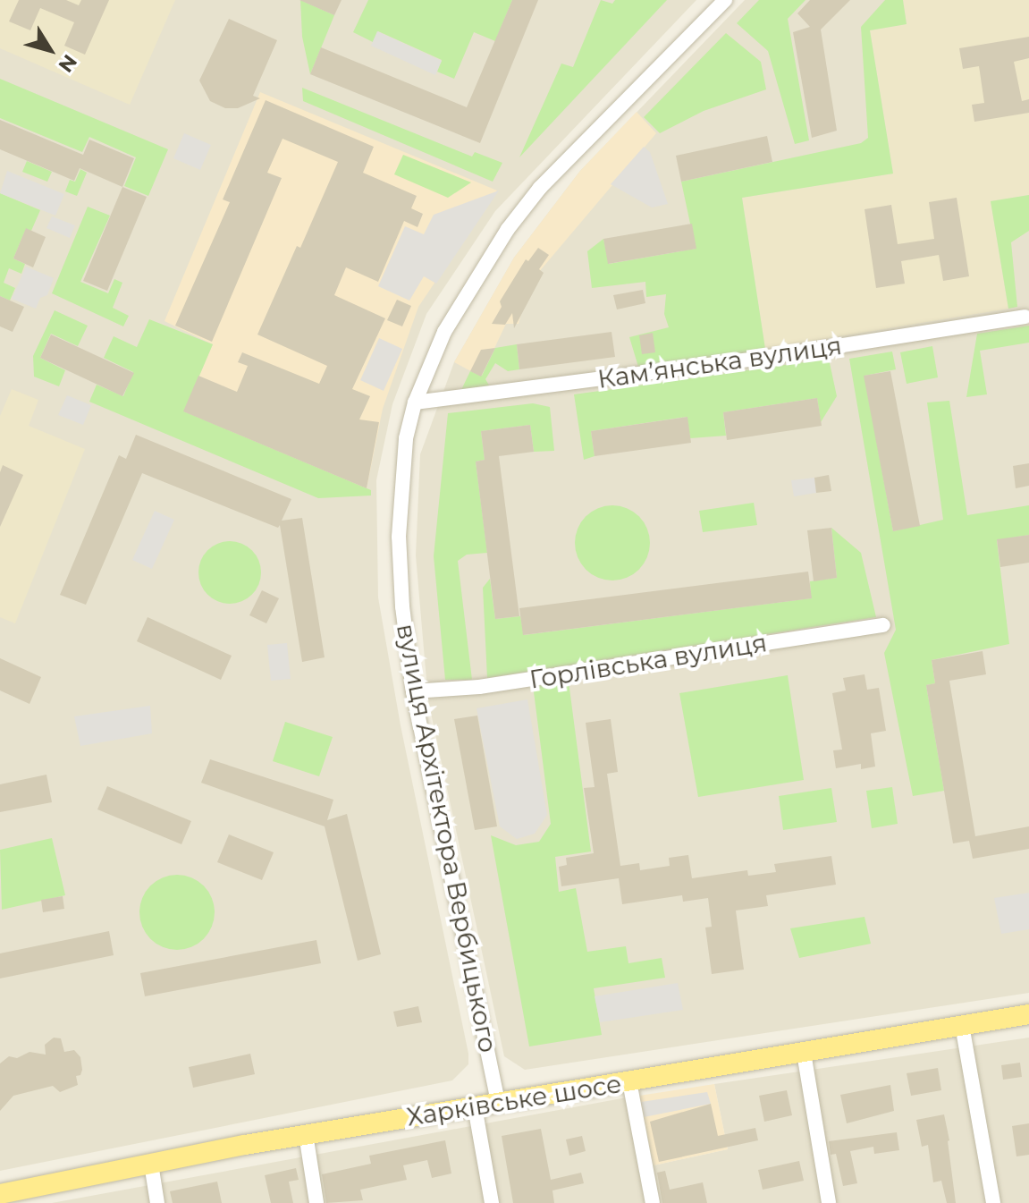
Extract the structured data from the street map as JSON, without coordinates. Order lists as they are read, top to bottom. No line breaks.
{"streets":{"main road":["Харківське шосе"],"street":["Камʼянська вулиця","Горлівська вулиця","вулиця Архітектора Вербицького"]},"crossings":[["Камʼянська вулиця","вулиця Архітектора Вербицького"],["Горлівська вулиця","вулиця Архітектора Вербицького"],["вулиця Архітектора Вербицького","Харківське шосе"]],"north":"bottom right"}
